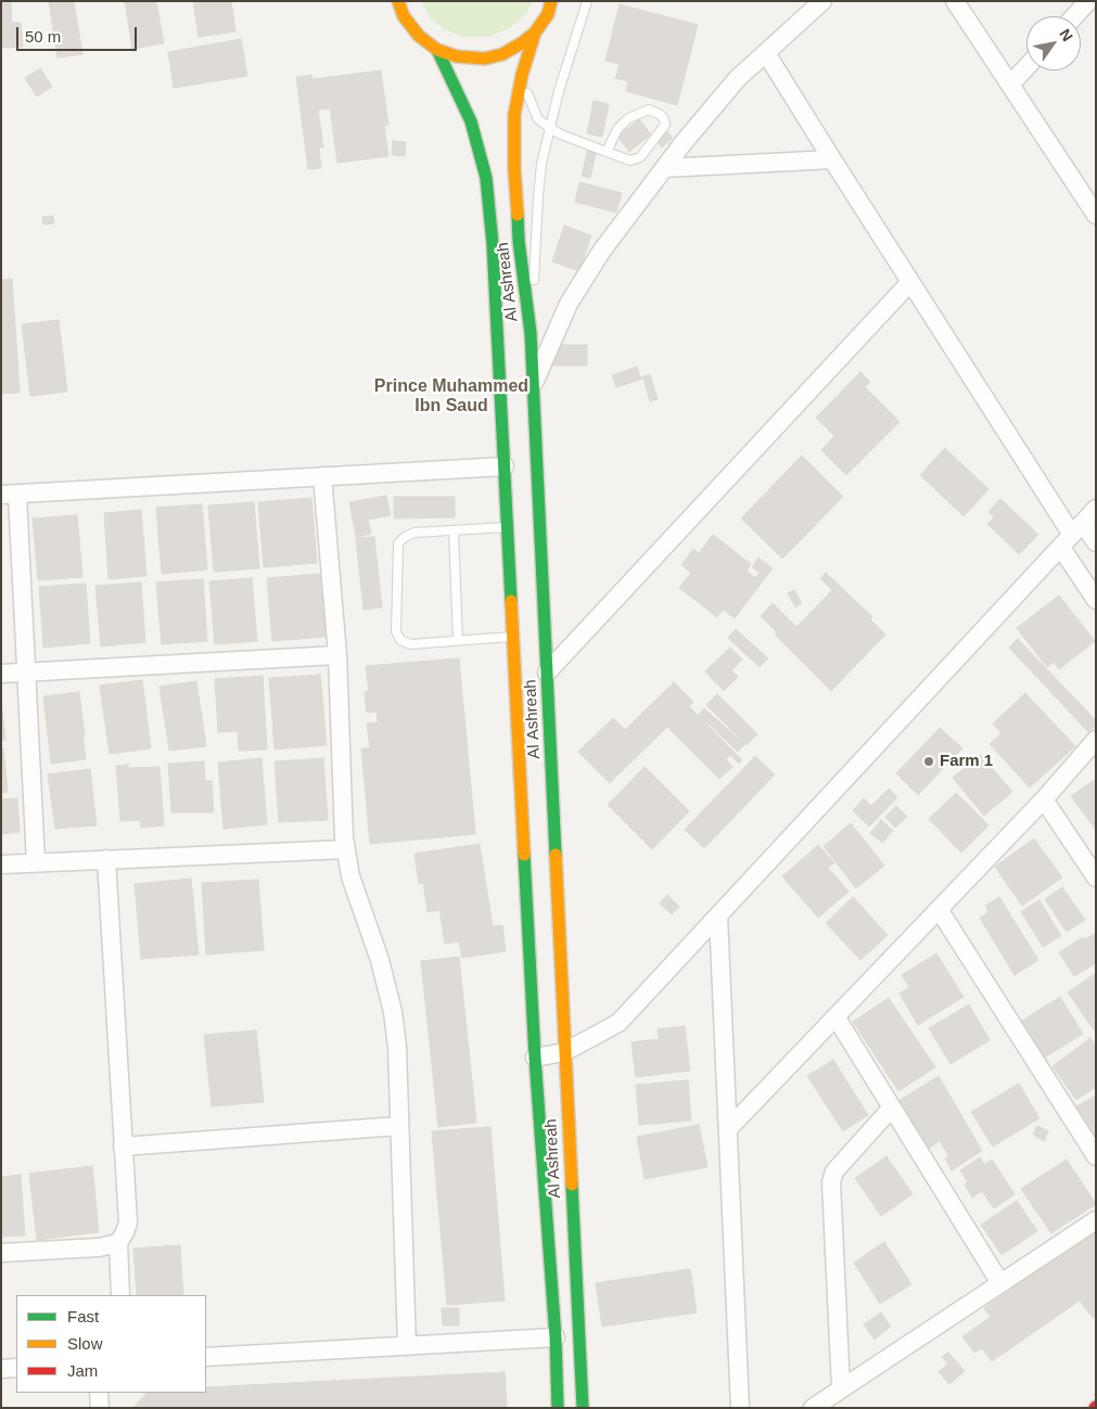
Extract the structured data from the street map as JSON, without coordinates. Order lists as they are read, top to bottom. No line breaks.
{"streets":{"street":["Al Ashreah"]},"districts":["Prince Muhammed Ibn Saud"],"places":["Farm 1"],"legend":["Fast","Slow","Jam"],"scale_bar":"50 m","north":"top right"}
